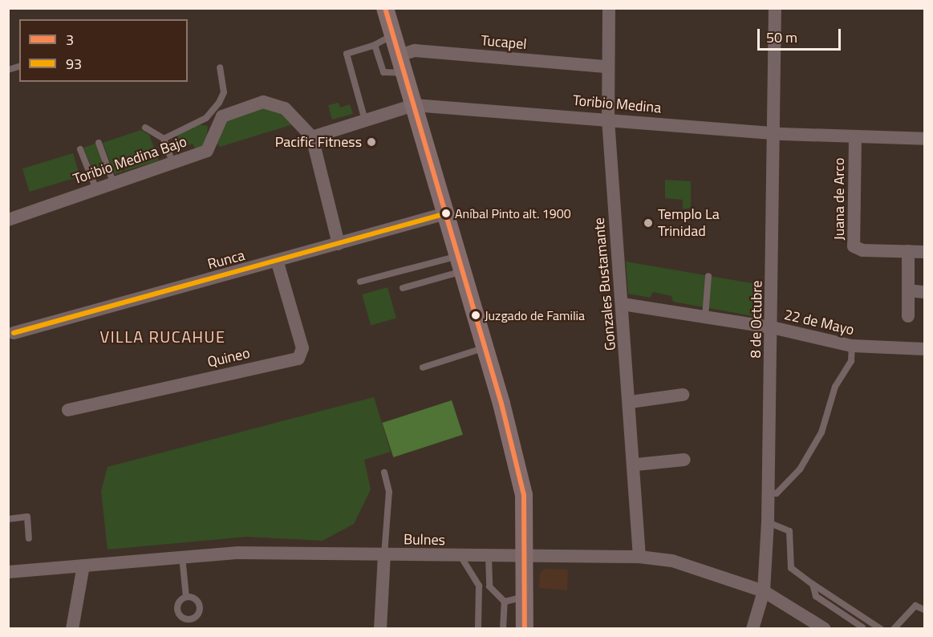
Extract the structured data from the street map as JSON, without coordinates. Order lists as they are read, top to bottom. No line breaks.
{"streets":{"street":["Tucapel","Toribio Medina","Toribio Medina Bajo","Juana de Arco","Runca","Gonzales Bustamante","8 de Octubre","22 de Mayo","Quineo","Bulnes"]},"crossings":[["Tucapel","Gonzales Bustamante"],["Toribio Medina","Juana de Arco"],["Toribio Medina","Gonzales Bustamante"],["Toribio Medina","8 de Octubre"],["Runca","Quineo"],["Gonzales Bustamante","22 de Mayo"],["Gonzales Bustamante","Bulnes"],["8 de Octubre","22 de Mayo"],["8 de Octubre","Bulnes"]],"districts":["VILLA RUCAHUE"],"places":["Pacific Fitness","Aníbal Pinto alt. 1900","Templo La Trinidad","Juzgado de Familia"],"lines":["transit line 3","transit line 93"],"legend":["3","93"],"scale_bar":"50 m"}
